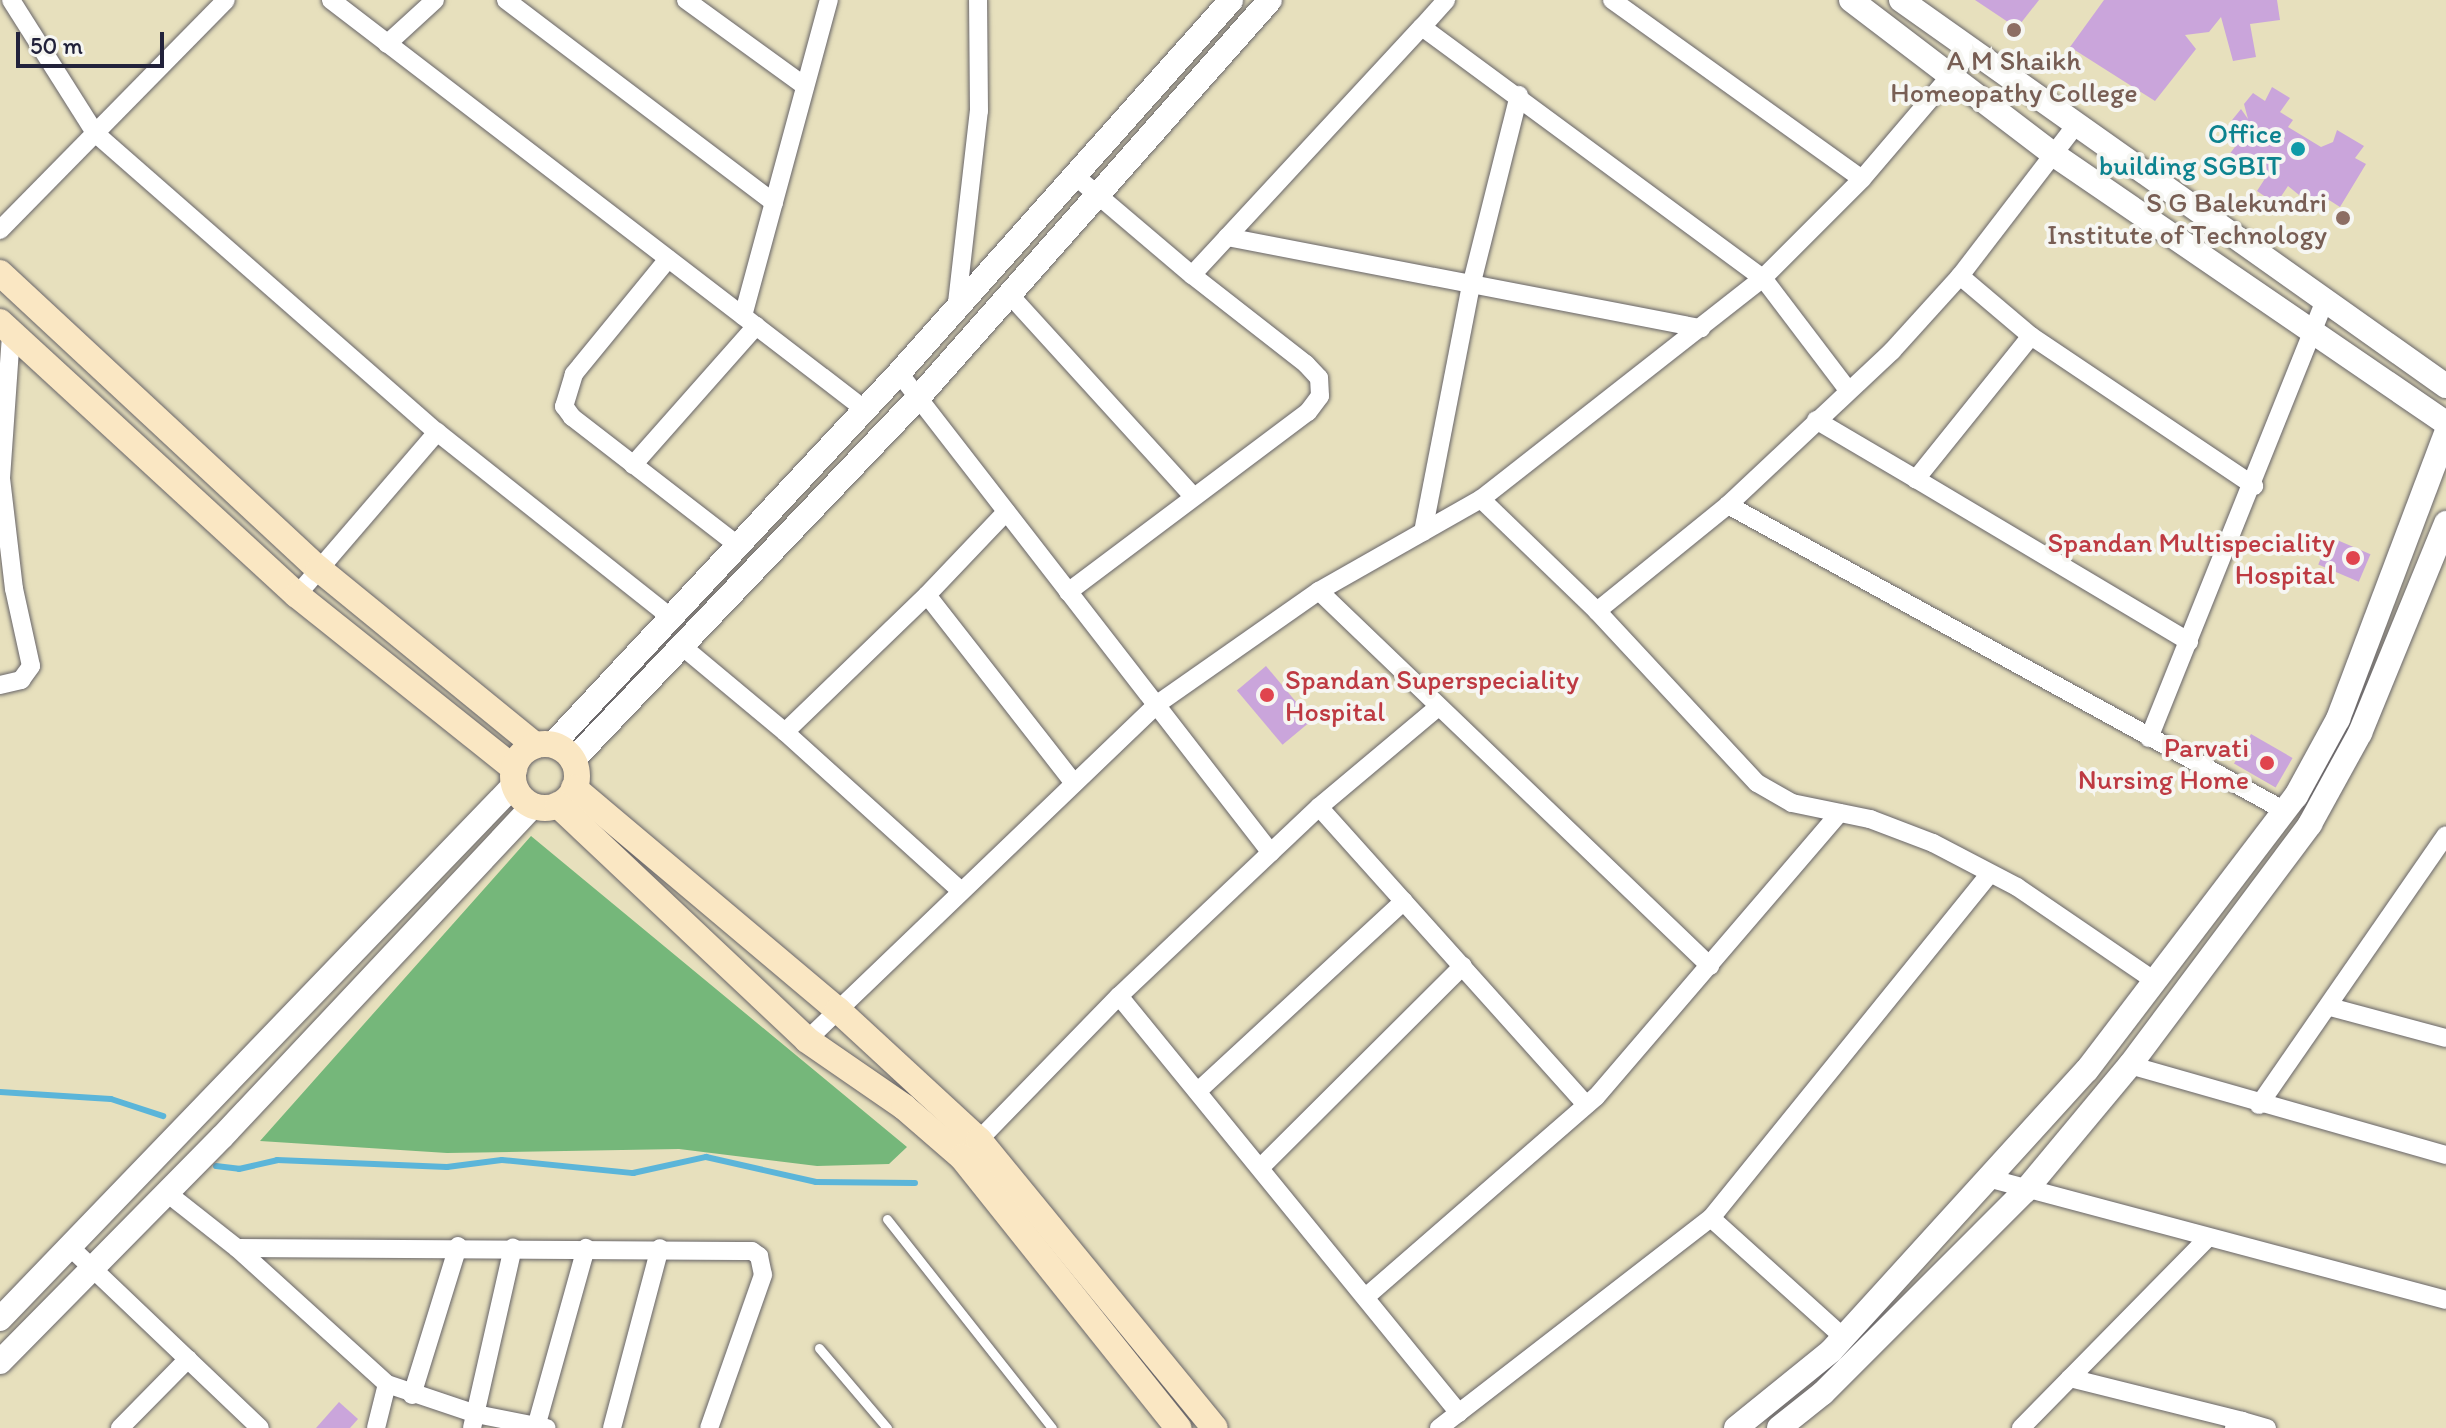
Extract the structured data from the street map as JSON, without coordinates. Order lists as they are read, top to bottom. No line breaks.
{"places":["A M Shaikh Homeopathy College","Office building SGBIT","S G Balekundri Institute of Technology","Spandan Multispeciality Hospital","Spandan Superspeciality Hospital","Parvati Nursing Home"],"scale_bar":"50 m"}
